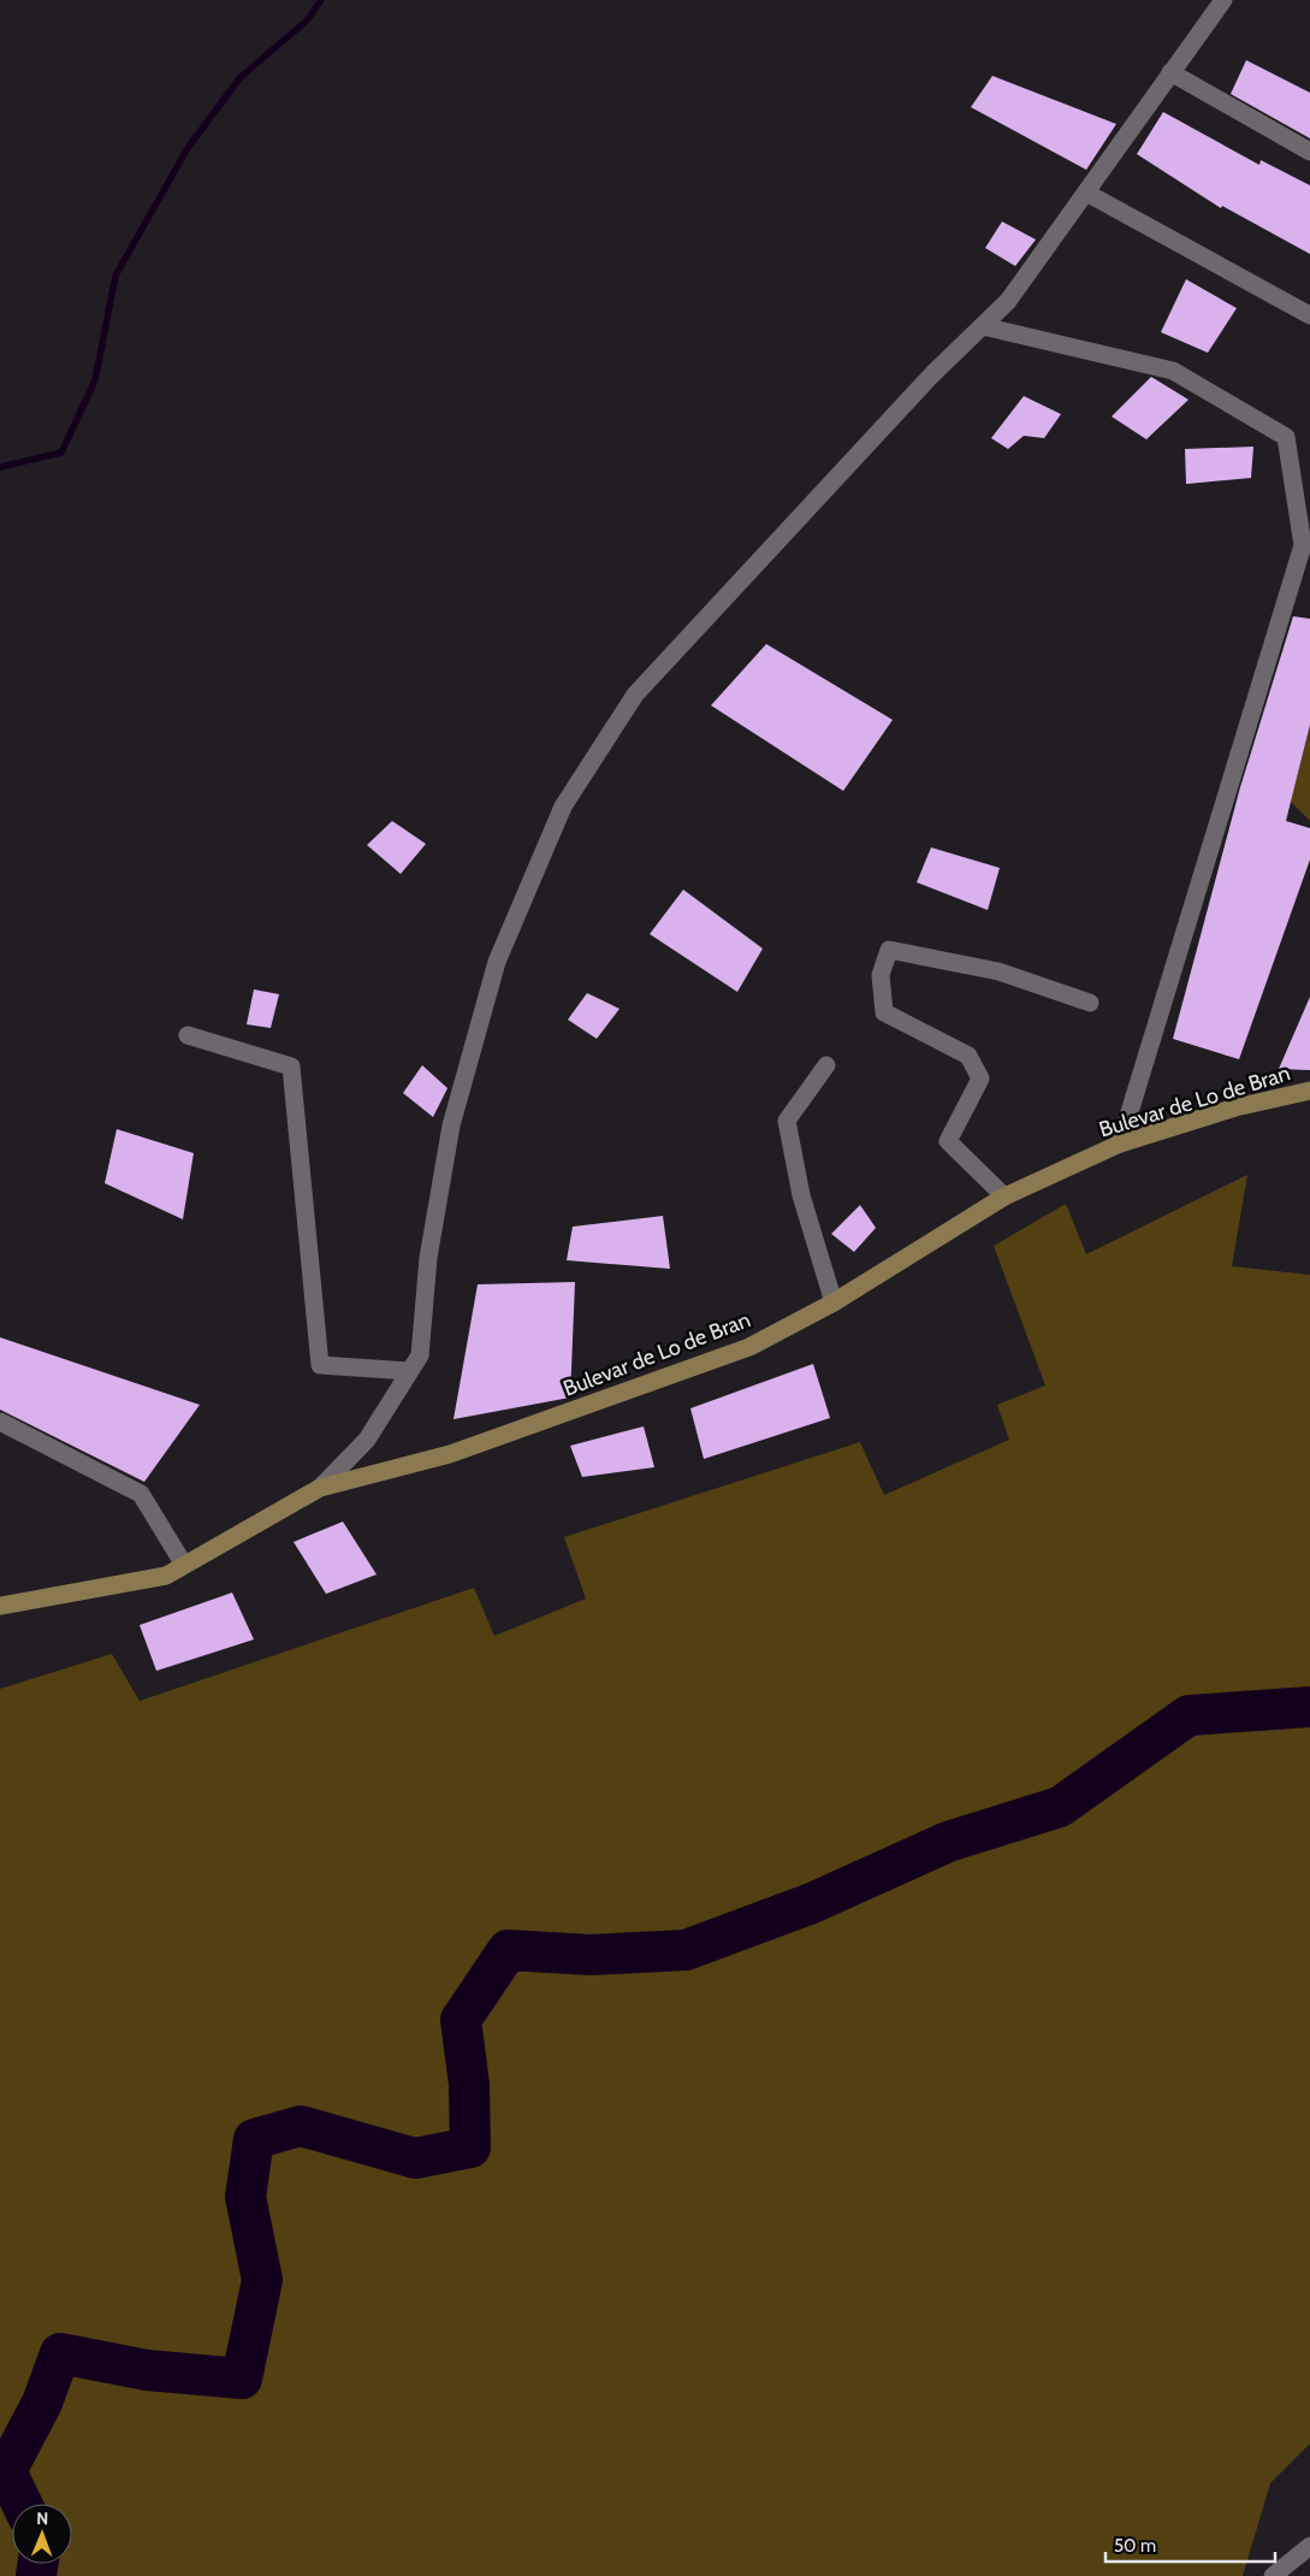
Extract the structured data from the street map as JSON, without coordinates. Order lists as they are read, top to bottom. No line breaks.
{"streets":{"street":["Bulevar de Lo de Bran"]},"scale_bar":"50 m","north":"top"}
